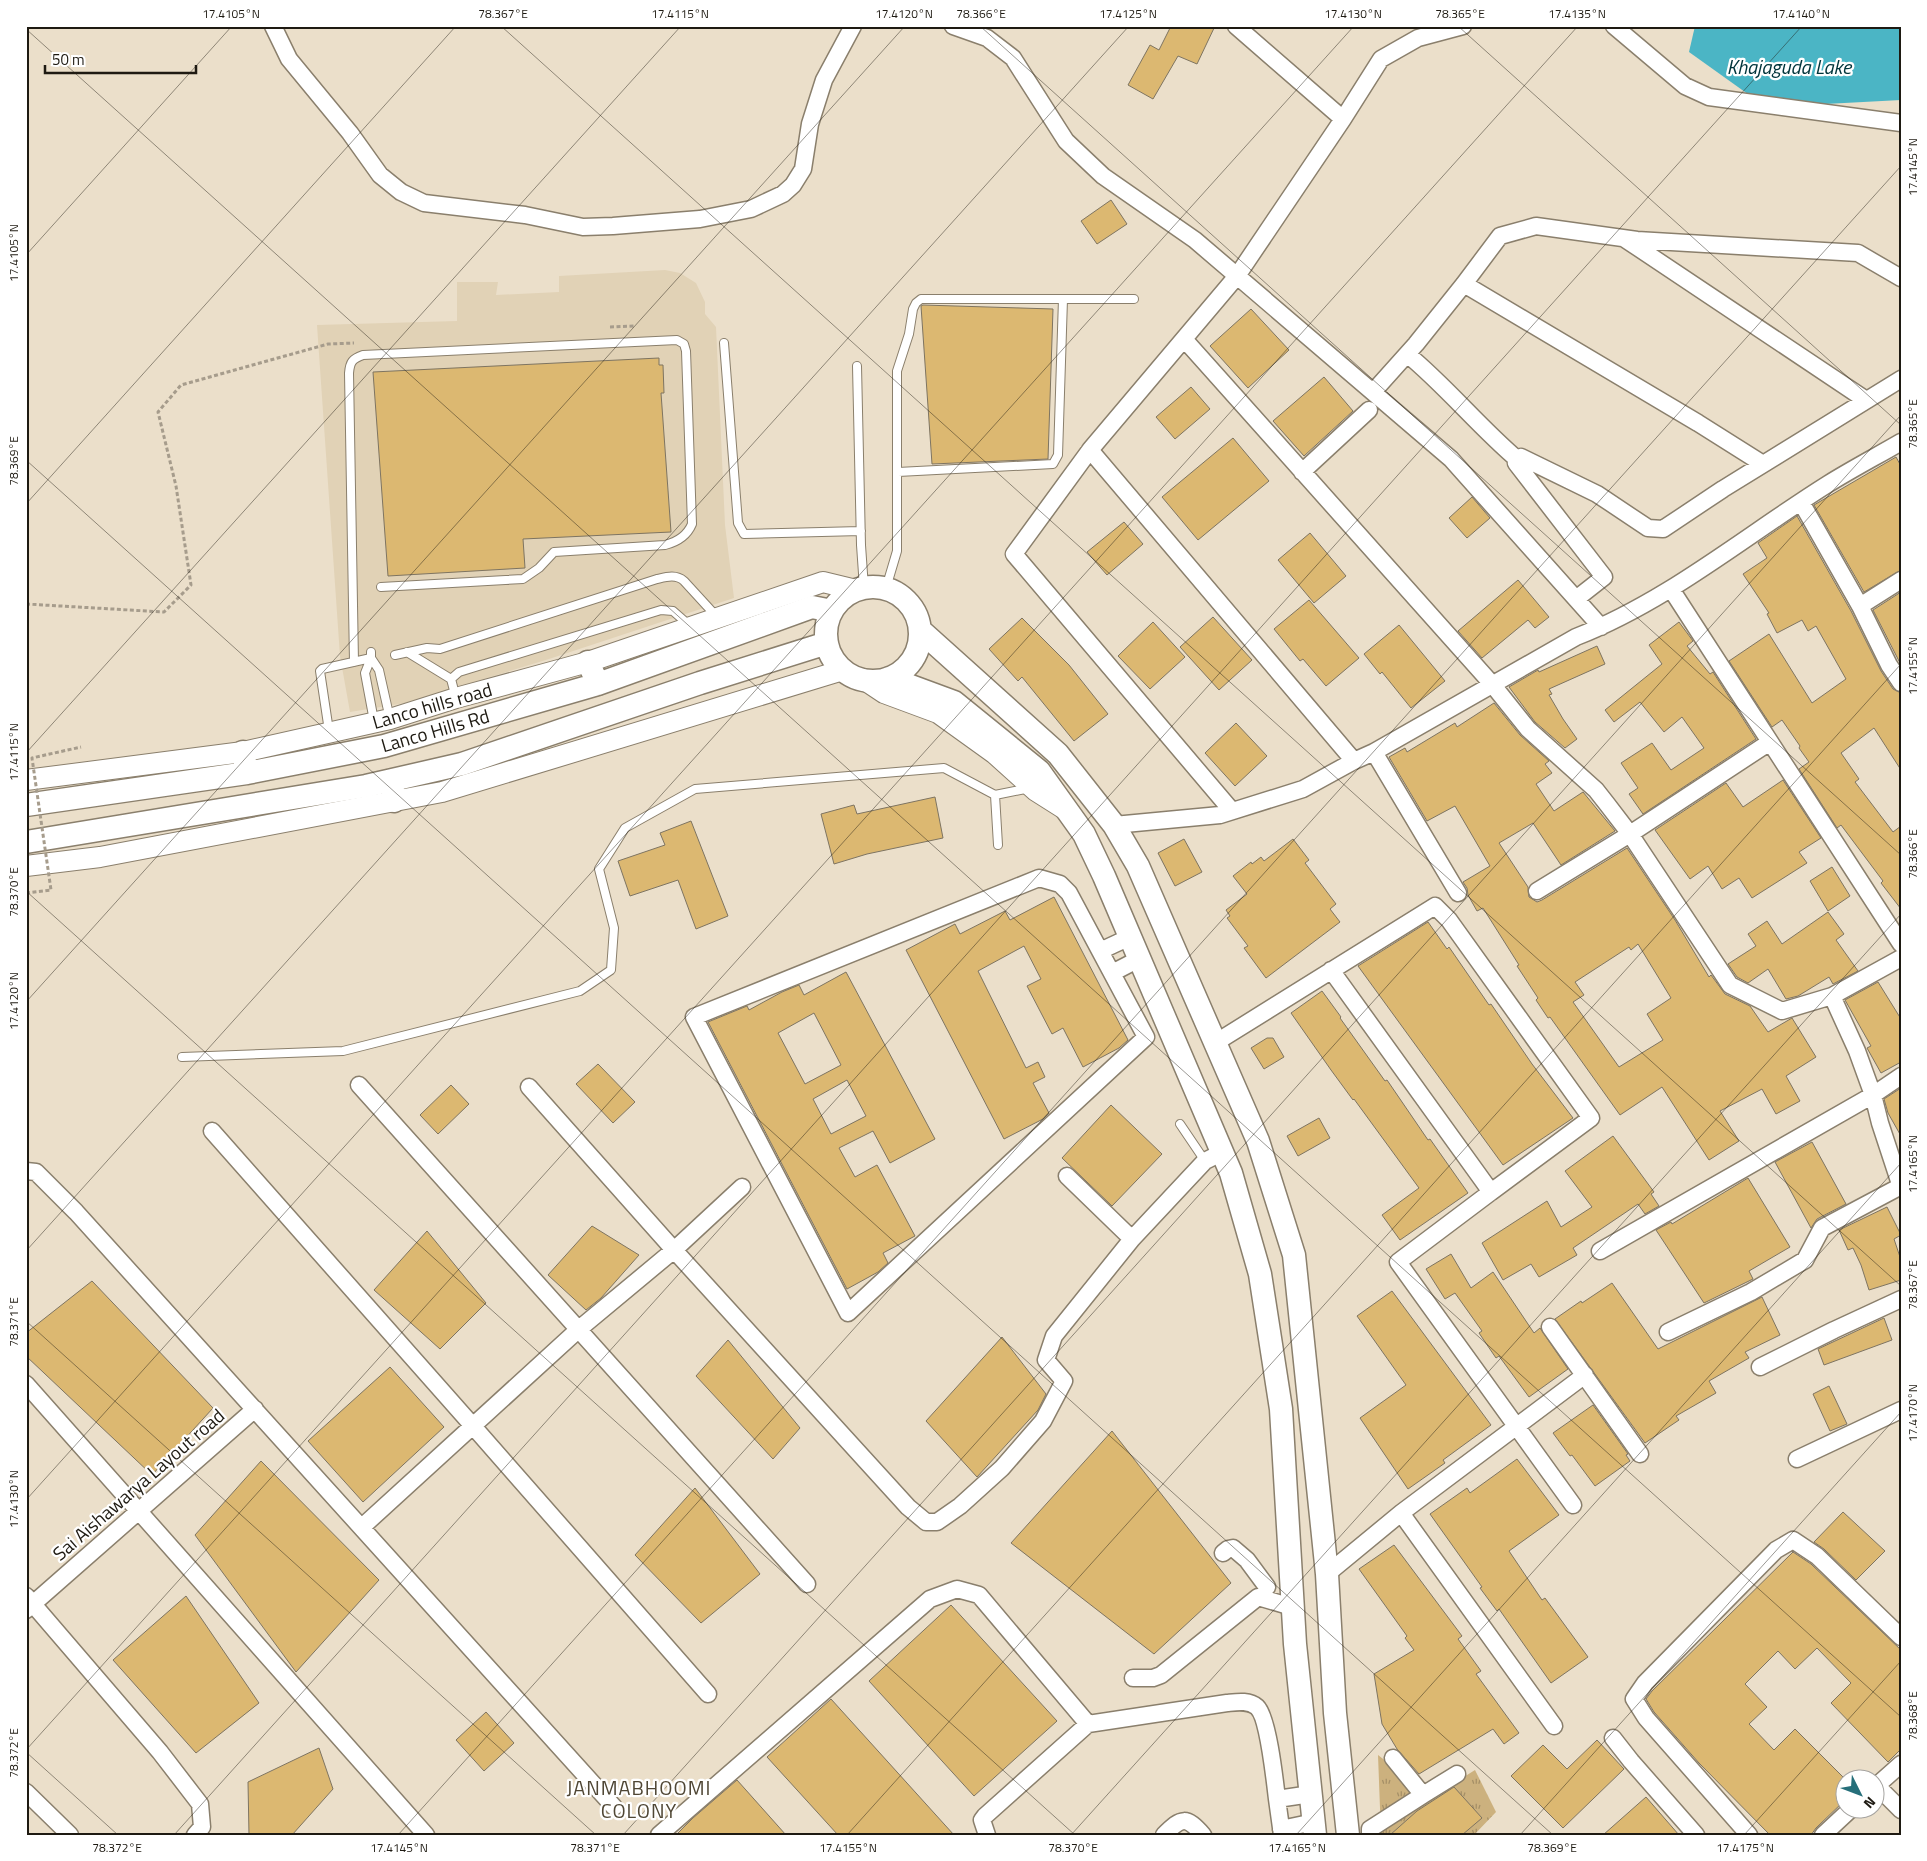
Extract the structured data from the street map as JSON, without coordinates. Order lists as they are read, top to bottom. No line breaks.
{"streets":{"main road":["Lanco Hills Rd"],"street":["Lanco hills road","Sai Aishawarya Layout road"]},"crossings":[["Lanco hills road","Lanco Hills Rd"]],"districts":["JANMABHOOMI COLONY"],"water":["Khajaguda Lake"],"scale_bar":"50 m","north":"bottom right","coordinates":["17.4105°N","78.367°E","17.4115°N","17.4120°N","78.366°E","17.4125°N","17.4130°N","78.365°E","17.4135°N","17.4140°N","17.4145°N","78.369°E","17.4155°N","78.370°E","17.4165°N","78.371°E","17.4170°N","78.368°E","78.372°E","17.4175°N"]}
